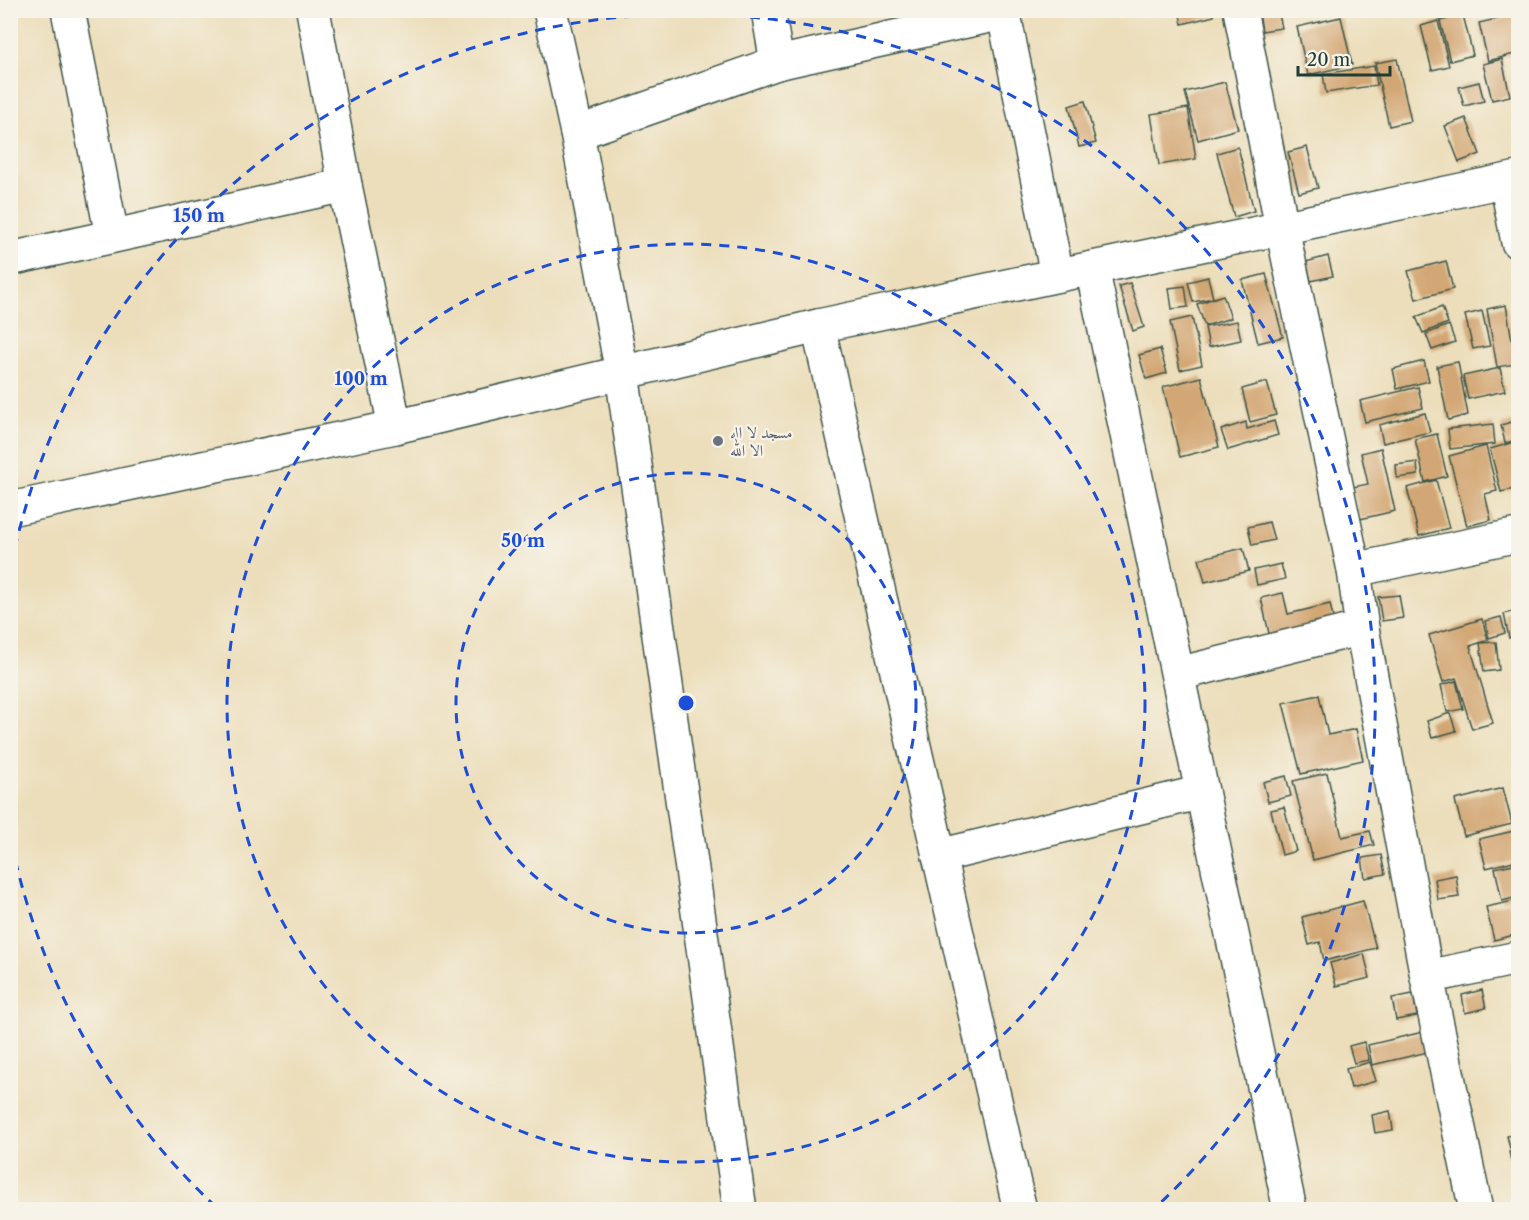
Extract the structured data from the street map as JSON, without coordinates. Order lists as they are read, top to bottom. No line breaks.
{"places":["مسجد لا اله الا الله"],"scale_bar":"20 m","rings":["150 m","100 m","50 m"]}
